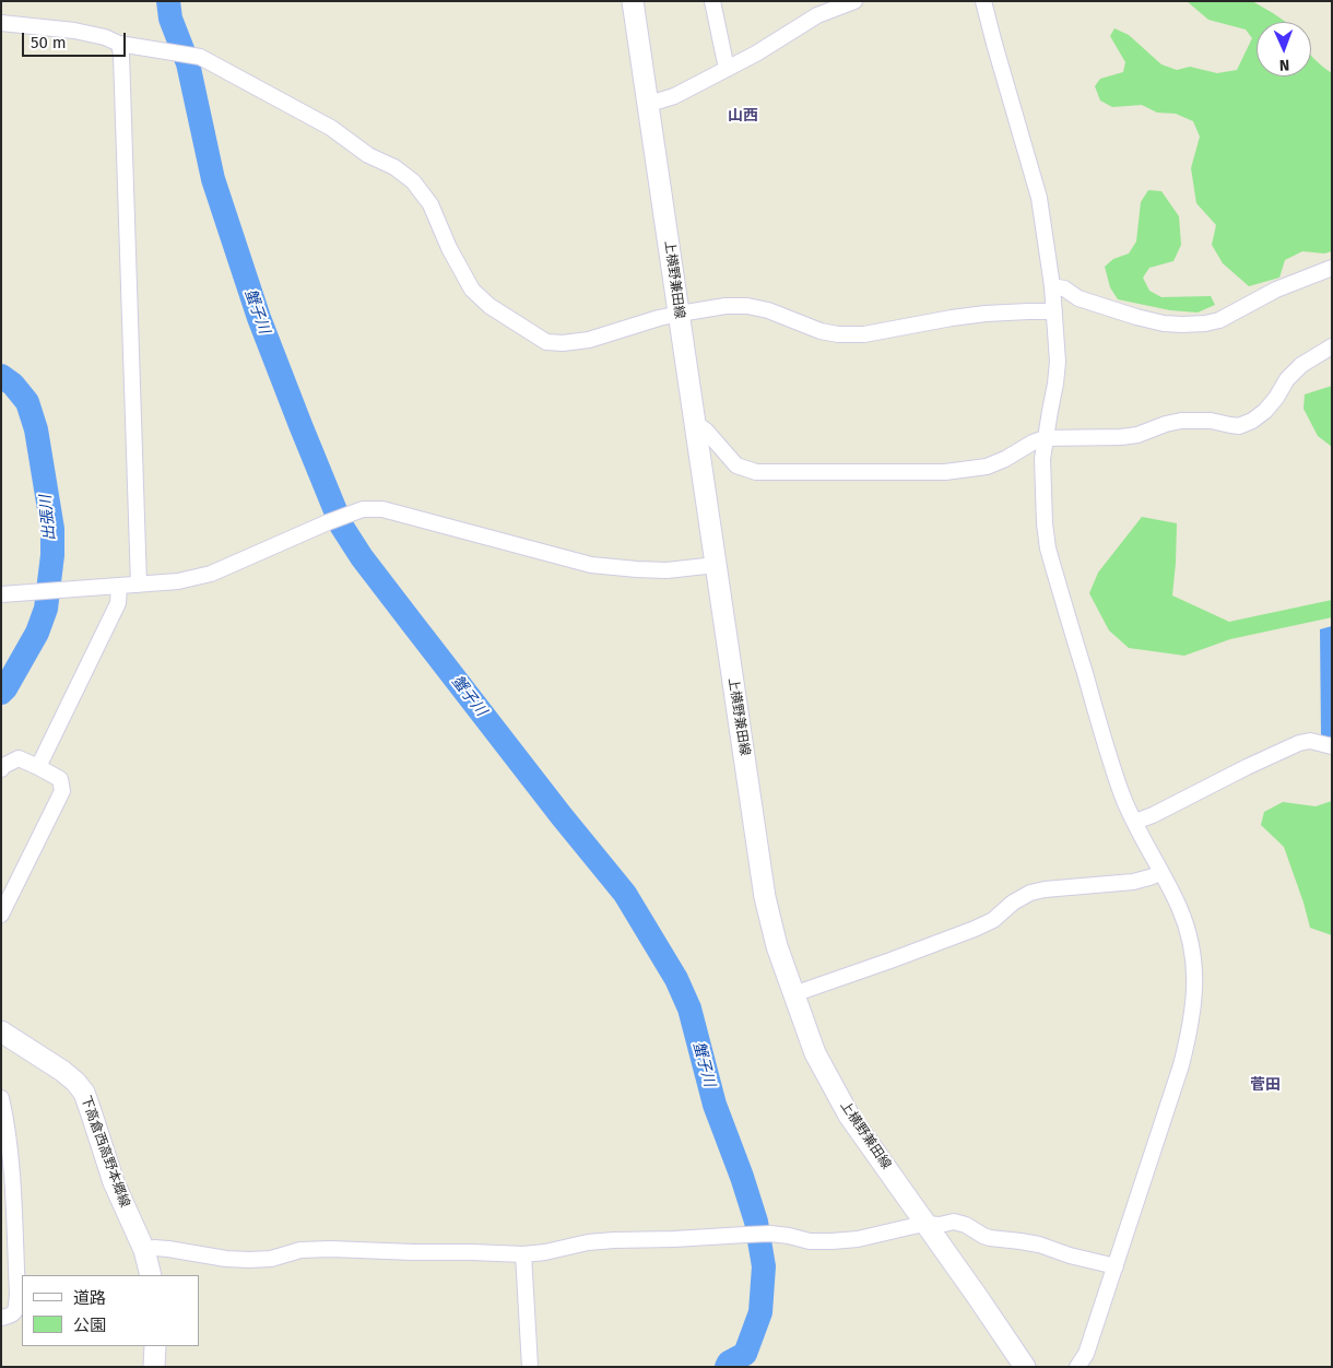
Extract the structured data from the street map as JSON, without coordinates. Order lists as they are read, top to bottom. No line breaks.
{"streets":{"main road":["上横野兼田線","下高倉西高野本郷線"]},"districts":["山西","菅田"],"water":["蟹子川","出張川"],"legend":["道路","公園"],"scale_bar":"50 m","north":"bottom"}
